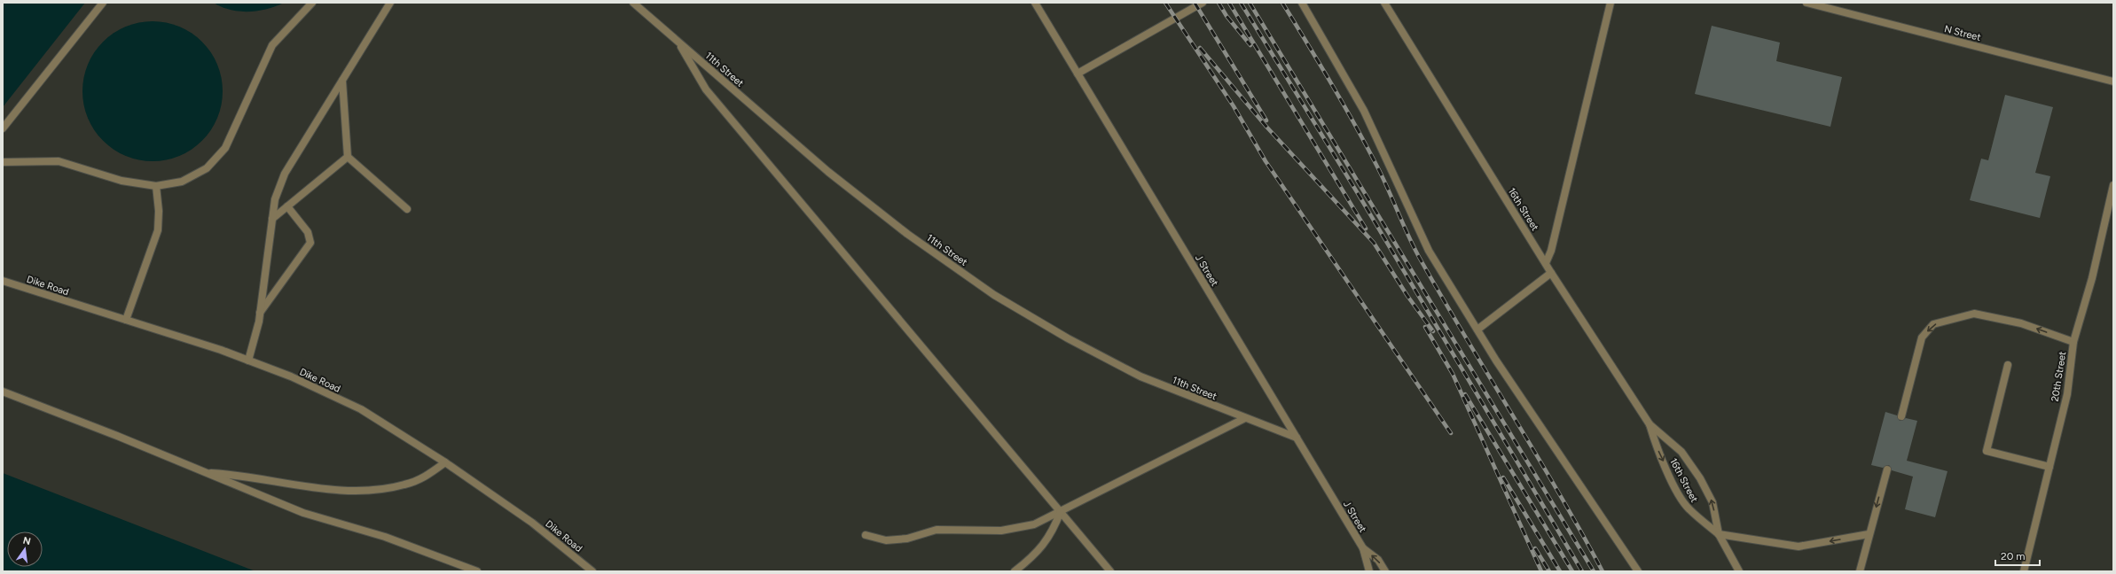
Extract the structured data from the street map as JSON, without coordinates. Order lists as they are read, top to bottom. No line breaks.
{"streets":{"lane":["N Street","11th Street","16th Street","J Street","Dike Road","20th Street"]},"crossings":[["11th Street","J Street"]],"scale_bar":"20 m","north":"top"}
